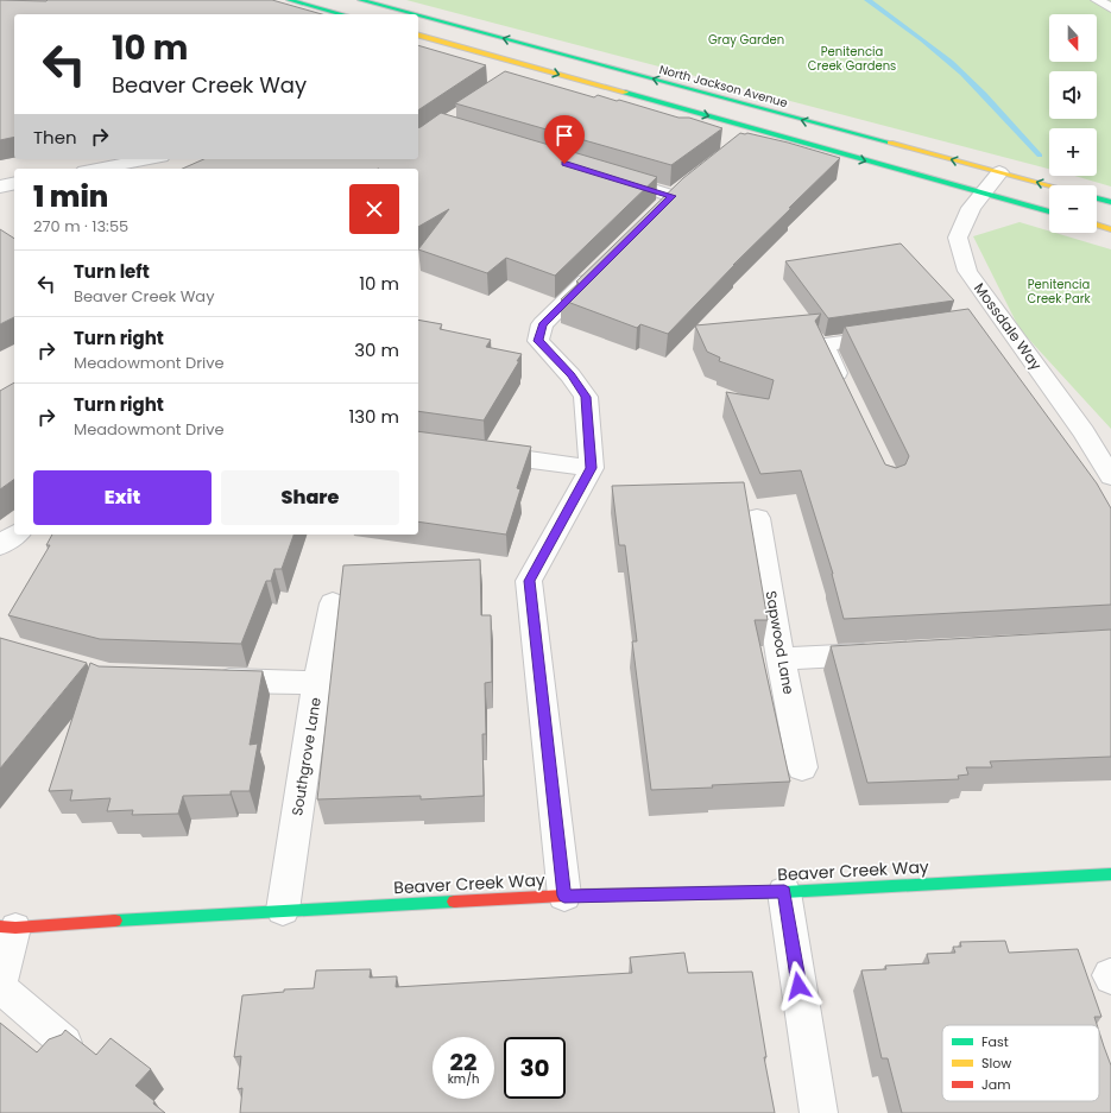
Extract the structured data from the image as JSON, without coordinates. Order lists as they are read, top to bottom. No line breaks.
{"streets":{"main road":["North Jackson Avenue","Beaver Creek Way"],"street":["Mossdale Way","Sapwood Lane","Southgrove Lane"]},"crossings":[["North Jackson Avenue","Mossdale Way"],["Southgrove Lane","Beaver Creek Way"]],"parks":["Gray Garden","Penitencia Creek Gardens","Penitencia Creek Park"],"legend":["Fast","Slow","Jam"],"north":"bottom","page":{"map_buttons":["+","−"],"turn":["10 m","Beaver Creek Way"],"then":"Then","heading":["1 min","270 m · 13:55"],"list":[{"name":"Turn left","note":"Beaver Creek Way","value":"10 m"},{"name":"Turn right","note":"Meadowmont Drive","value":"30 m"},{"name":"Turn right","note":"Meadowmont Drive","value":"130 m"}],"buttons":["Exit","Share"],"speed":"22 km/h","limit":"30"}}
